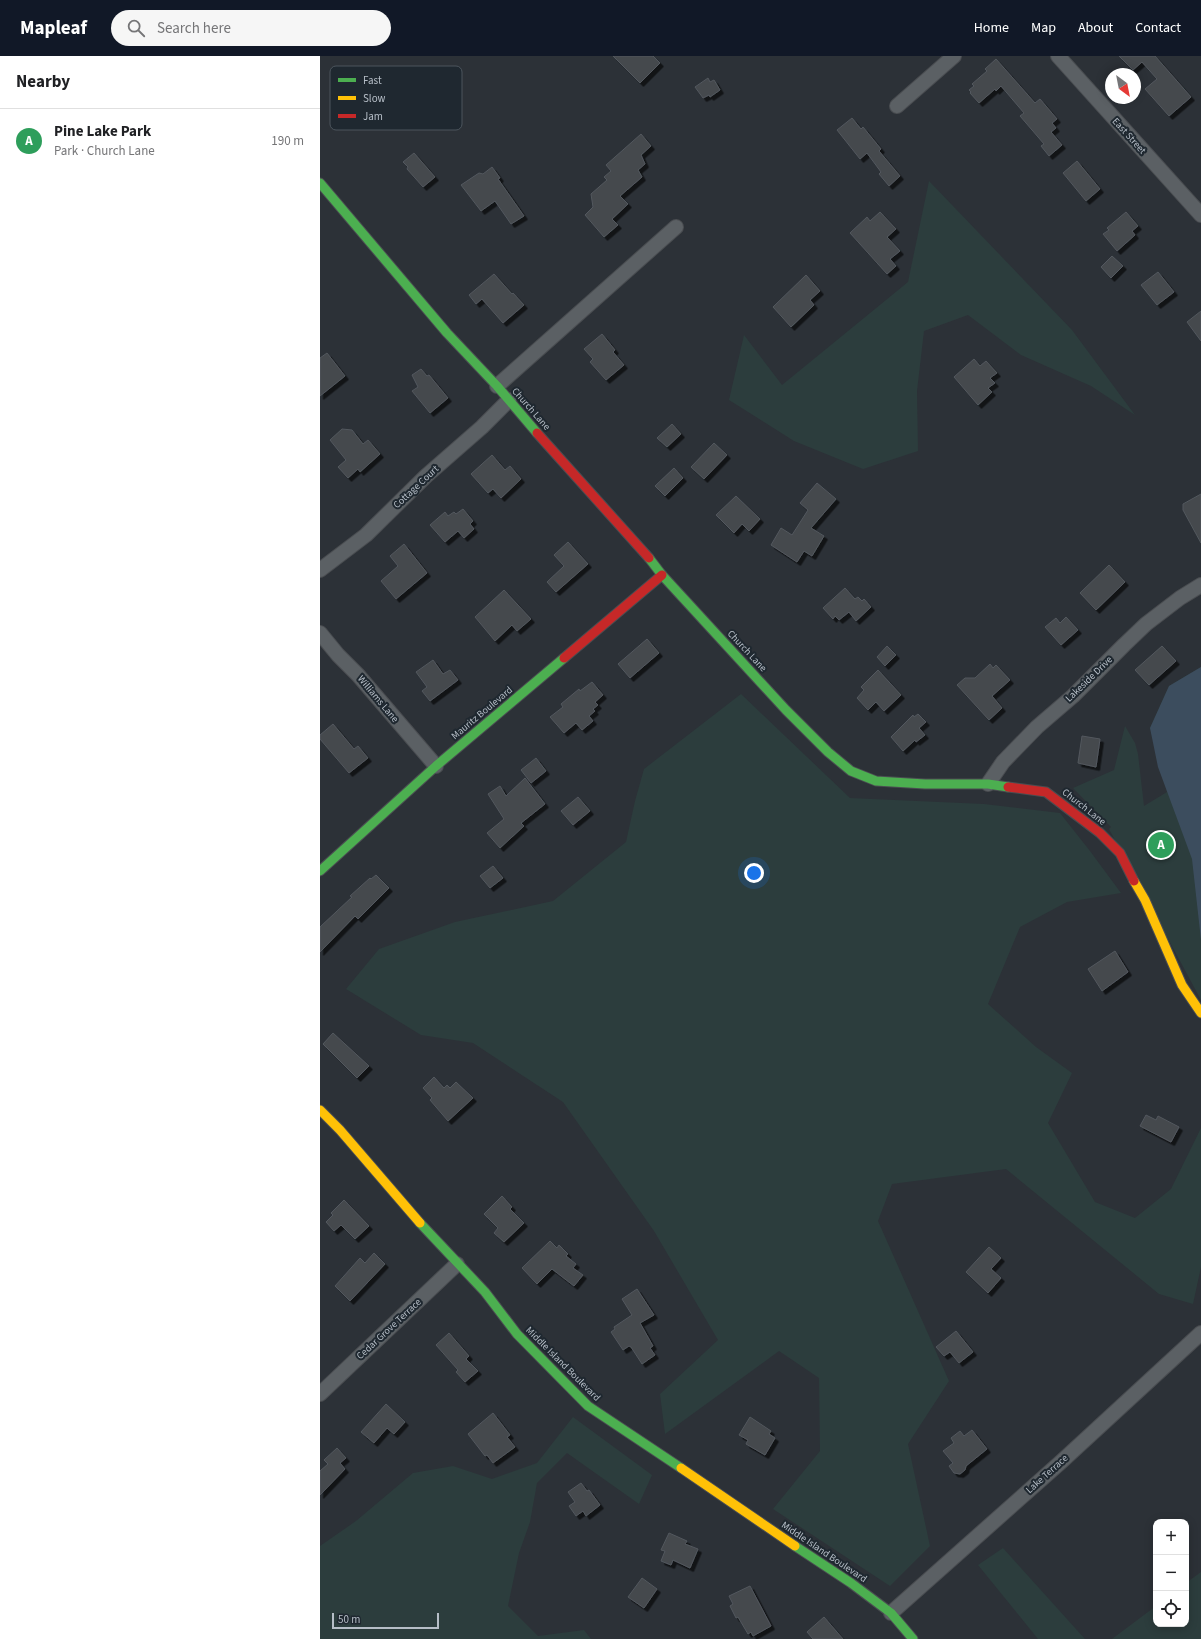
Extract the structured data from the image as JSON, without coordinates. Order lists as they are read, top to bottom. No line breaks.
{"streets":{"street":["East Street","Church Lane","Cottage Court","Lakeside Drive","Williams Lane","Mauritz Boulevard","Cedar Grove Terrace","Middle Island Boulevard","Lake Terrace"]},"crossings":[["Church Lane","Cottage Court"],["Church Lane","Lakeside Drive"],["Church Lane","Mauritz Boulevard"],["Williams Lane","Mauritz Boulevard"],["Cedar Grove Terrace","Middle Island Boulevard"],["Middle Island Boulevard","Lake Terrace"]],"legend":["Fast","Slow","Jam"],"scale_bar":"50 m","north":"bottom right","page":{"header":"Mapleaf","search":"Search here","nav":["Home","Map","About","Contact"],"heading":"Nearby","list":[{"mark":"A","name":"Pine Lake Park","note":"Park · Church Lane","value":"190 m"}],"pins":"A","map_buttons":["+","−"],"scale":"50 m"}}
